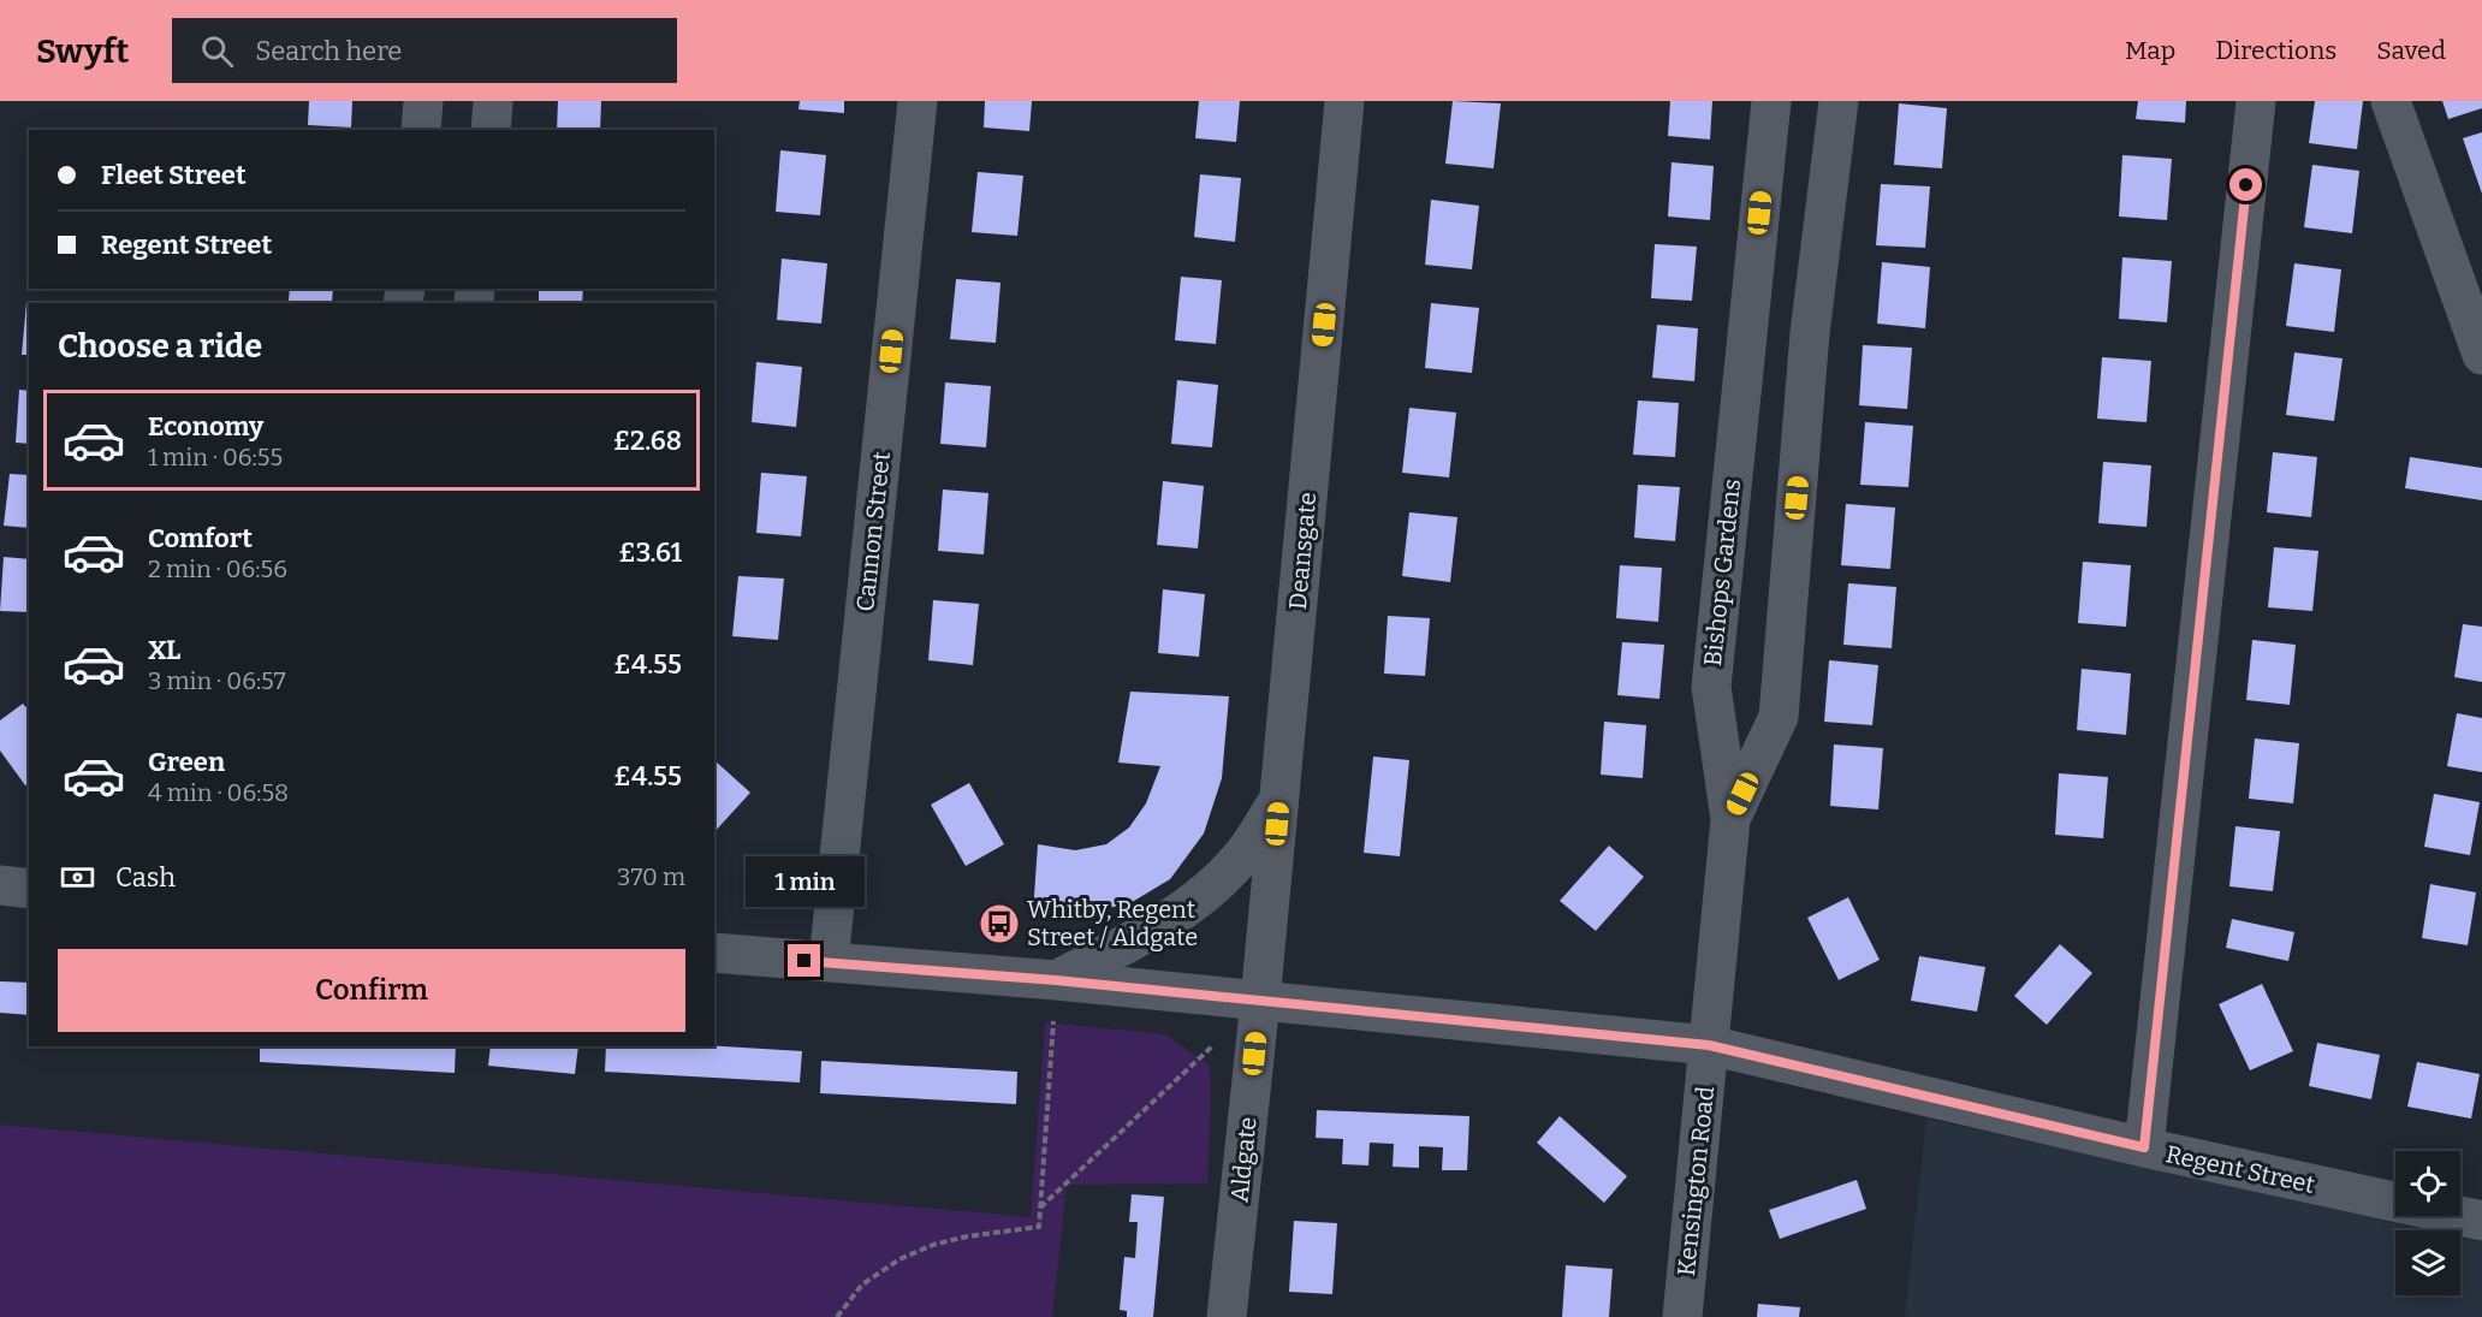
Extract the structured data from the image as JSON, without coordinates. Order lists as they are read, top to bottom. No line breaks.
{"streets":{"street":["Cannon Street","Deansgate","Bishops Gardens","Aldgate","Regent Street","Kensington Road"]},"crossings":[["Cannon Street","Regent Street"],["Deansgate","Aldgate"],["Deansgate","Regent Street"],["Bishops Gardens","Regent Street"],["Bishops Gardens","Kensington Road"],["Aldgate","Regent Street"],["Regent Street","Kensington Road"]],"places":{"bus stop":["Whitby, Regent Street / Aldgate"]},"page":{"header":"Swyft","search":"Search here","nav":["Map","Directions","Saved"],"banner":["Fleet Street","Regent Street"],"heading":"Choose a ride","list":[{"name":"Economy","note":"1 min · 06:55","value":"£2.68"},{"name":"Comfort","note":"2 min · 06:56","value":"£3.61"},{"name":"XL","note":"3 min · 06:57","value":"£4.55"},{"name":"Green","note":"4 min · 06:58","value":"£4.55"}],"pay":["Cash","370 m"],"bubble":"1 min","buttons":"Confirm"}}
